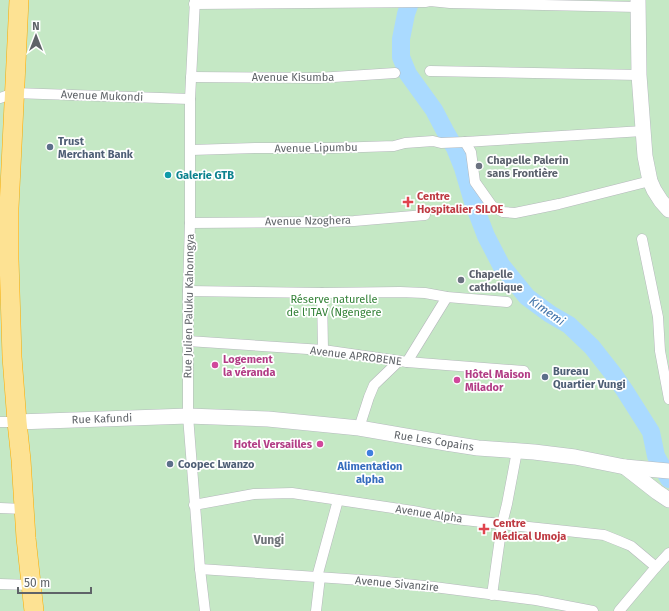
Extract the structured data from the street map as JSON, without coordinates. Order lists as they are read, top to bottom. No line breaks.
{"streets":{"street":["Avenue Kisumba","Avenue Mukondi","Avenue Lipumbu","Avenue Nzoghera","Rue Julien Paluku Kahonngya","Avenue APROBENE","Rue Kafundi","Rue Les Copains","Avenue Alpha","Avenue Sivanzire"]},"crossings":[["Avenue Kisumba","Rue Julien Paluku Kahonngya"],["Avenue Mukondi","Rue Julien Paluku Kahonngya"],["Avenue Lipumbu","Rue Julien Paluku Kahonngya"],["Avenue Nzoghera","Rue Julien Paluku Kahonngya"],["Rue Julien Paluku Kahonngya","Avenue APROBENE"],["Rue Julien Paluku Kahonngya","Rue Kafundi"],["Rue Julien Paluku Kahonngya","Rue Les Copains"],["Rue Julien Paluku Kahonngya","Avenue Alpha"],["Rue Julien Paluku Kahonngya","Avenue Sivanzire"],["Rue Kafundi","Rue Les Copains"]],"districts":["Vungi"],"water":["Kimemi"],"parks":["Réserve naturelle de l'ITAV (Ngengere"],"places":{"other":["Trust Merchant Bank","Chapelle Palerin sans Frontière","Galerie GTB","Chapelle catholique","Logement la véranda","Bureau Quartier Vungi","Hôtel Maison Milador","Hotel Versailles","Alimentation alpha","Coopec Lwanzo"],"health":["Centre Hospitalier SILOE","Centre Médical Umoja"]},"scale_bar":"50 m","north":"top"}
